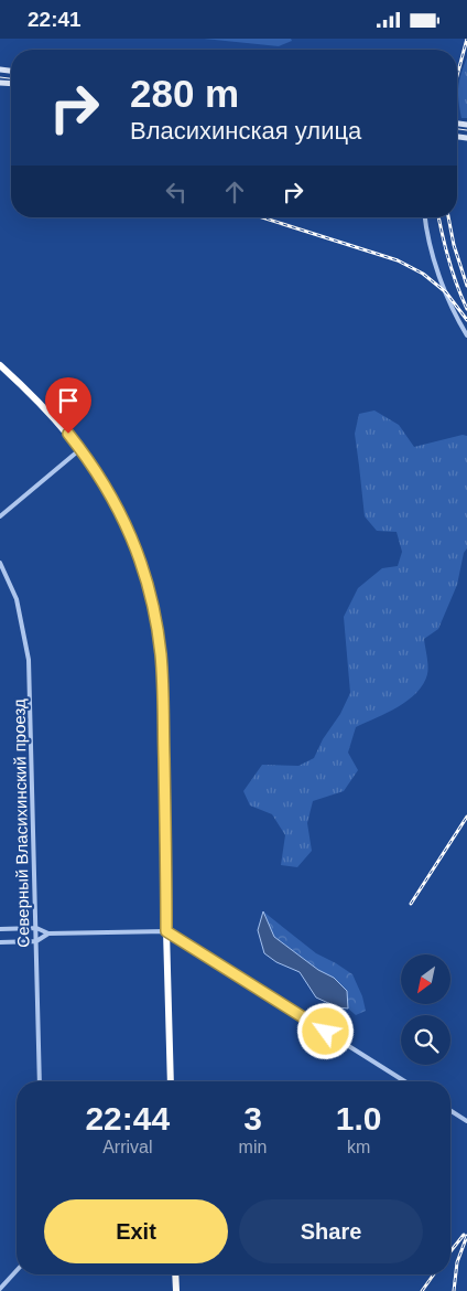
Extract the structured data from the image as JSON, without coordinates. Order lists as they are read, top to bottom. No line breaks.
{"streets":{"street":["Северный Власихинский проезд"]},"north":"bottom left","page":{"status":"22:41","turn":["280 m","Власихинская улица"],"eta":["22:44","Arrival","3","min","1.0","km"],"buttons":["Exit","Share"]}}
